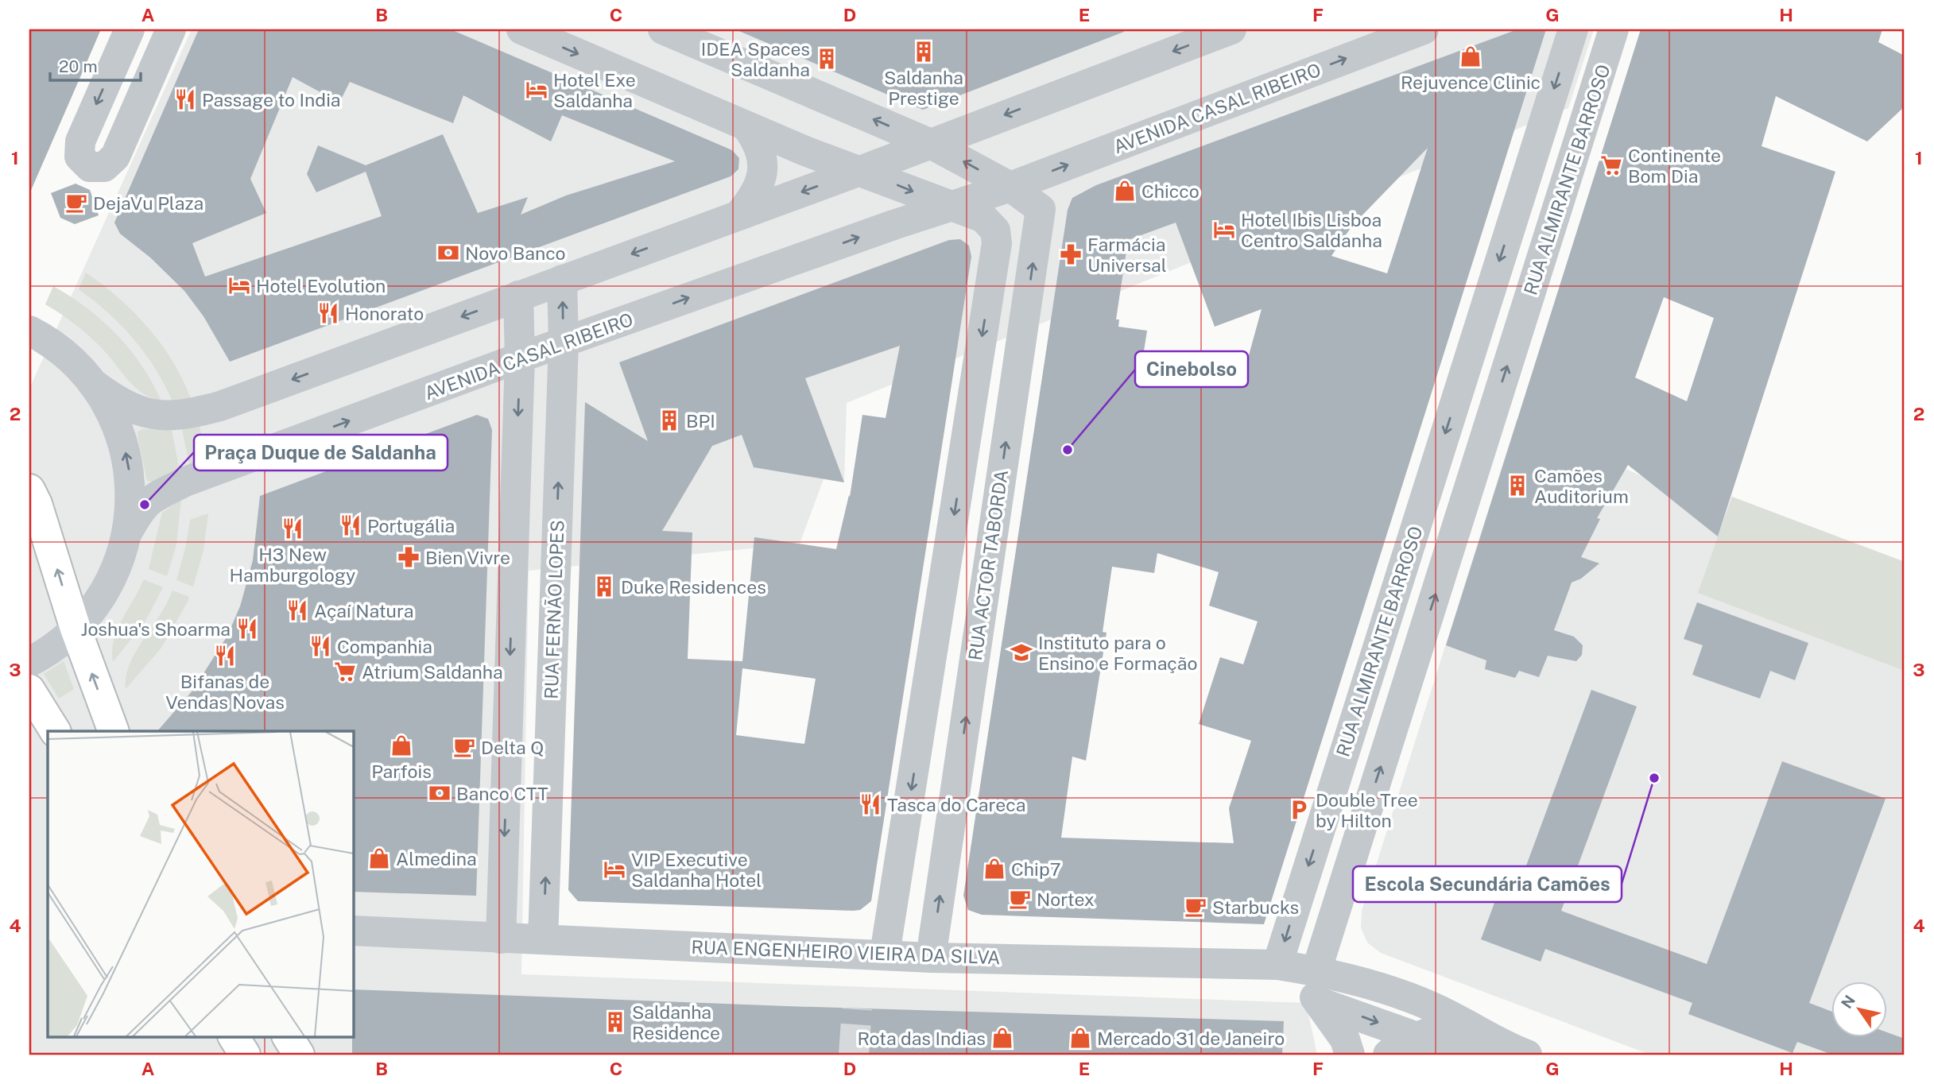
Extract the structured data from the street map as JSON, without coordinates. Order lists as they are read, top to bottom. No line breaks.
{"streets":{"street":["AVENIDA CASAL RIBEIRO","RUA ALMIRANTE BARROSO","RUA ACTOR TABORDA","RUA FERNÃO LOPES","RUA ENGENHEIRO VIEIRA DA SILVA"]},"crossings":[["AVENIDA CASAL RIBEIRO","RUA ACTOR TABORDA"],["AVENIDA CASAL RIBEIRO","RUA FERNÃO LOPES"],["RUA ALMIRANTE BARROSO","RUA ENGENHEIRO VIEIRA DA SILVA"],["RUA ACTOR TABORDA","RUA ENGENHEIRO VIEIRA DA SILVA"],["RUA FERNÃO LOPES","RUA ENGENHEIRO VIEIRA DA SILVA"]],"places":{"building":["Saldanha Prestige","IDEA Spaces Saldanha","BPI","Camões Auditorium","Duke Residences","Saldanha Residence"],"shop":["Rejuvence Clinic","Chicco","Parfois","Almedina","Chip7","Rota das Indias","Mercado 31 de Janeiro"],"hotel":["Hotel Exe Saldanha","Hotel Ibis Lisboa Centro Saldanha","Hotel Evolution","VIP Executive Saldanha Hotel"],"restaurant":["Passage to India","Honorato","Portugália","H3 New Hamburgology","Açaí Natura","Joshua's Shoarma","Companhia","Bifanas de Vendas Novas","Tasca do Careca"],"supermarket":["Continente Bom Dia","Atrium Saldanha"],"cafe":["DejaVu Plaza","Delta Q","Nortex","Starbucks"],"bank":["Novo Banco","Banco CTT"],"pharmacy":["Farmácia Universal","Bien Vivre"],"other":["Cinebolso","Praça Duque de Saldanha","Escola Secundária Camões"],"school or university":["Instituto para o Ensino e Formação"],"parking":["Double Tree by Hilton"]},"scale_bar":"20 m","north":"top left","grid":{"columns":["A","B","C","D","E","F","G","H"],"rows":["1","2","3","4"]}}
